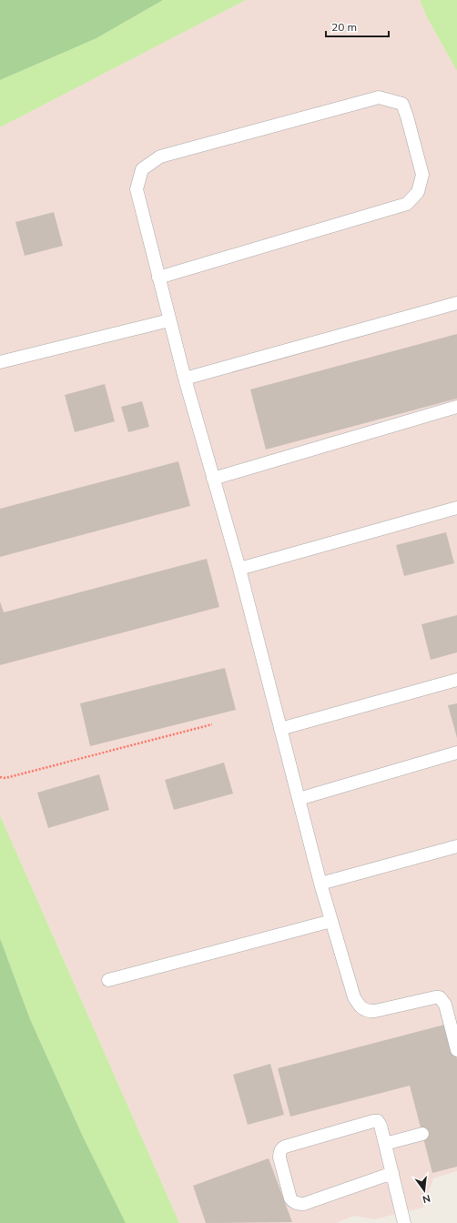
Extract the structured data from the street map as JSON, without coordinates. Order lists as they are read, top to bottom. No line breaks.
{"scale_bar":"20 m","north":"bottom"}
